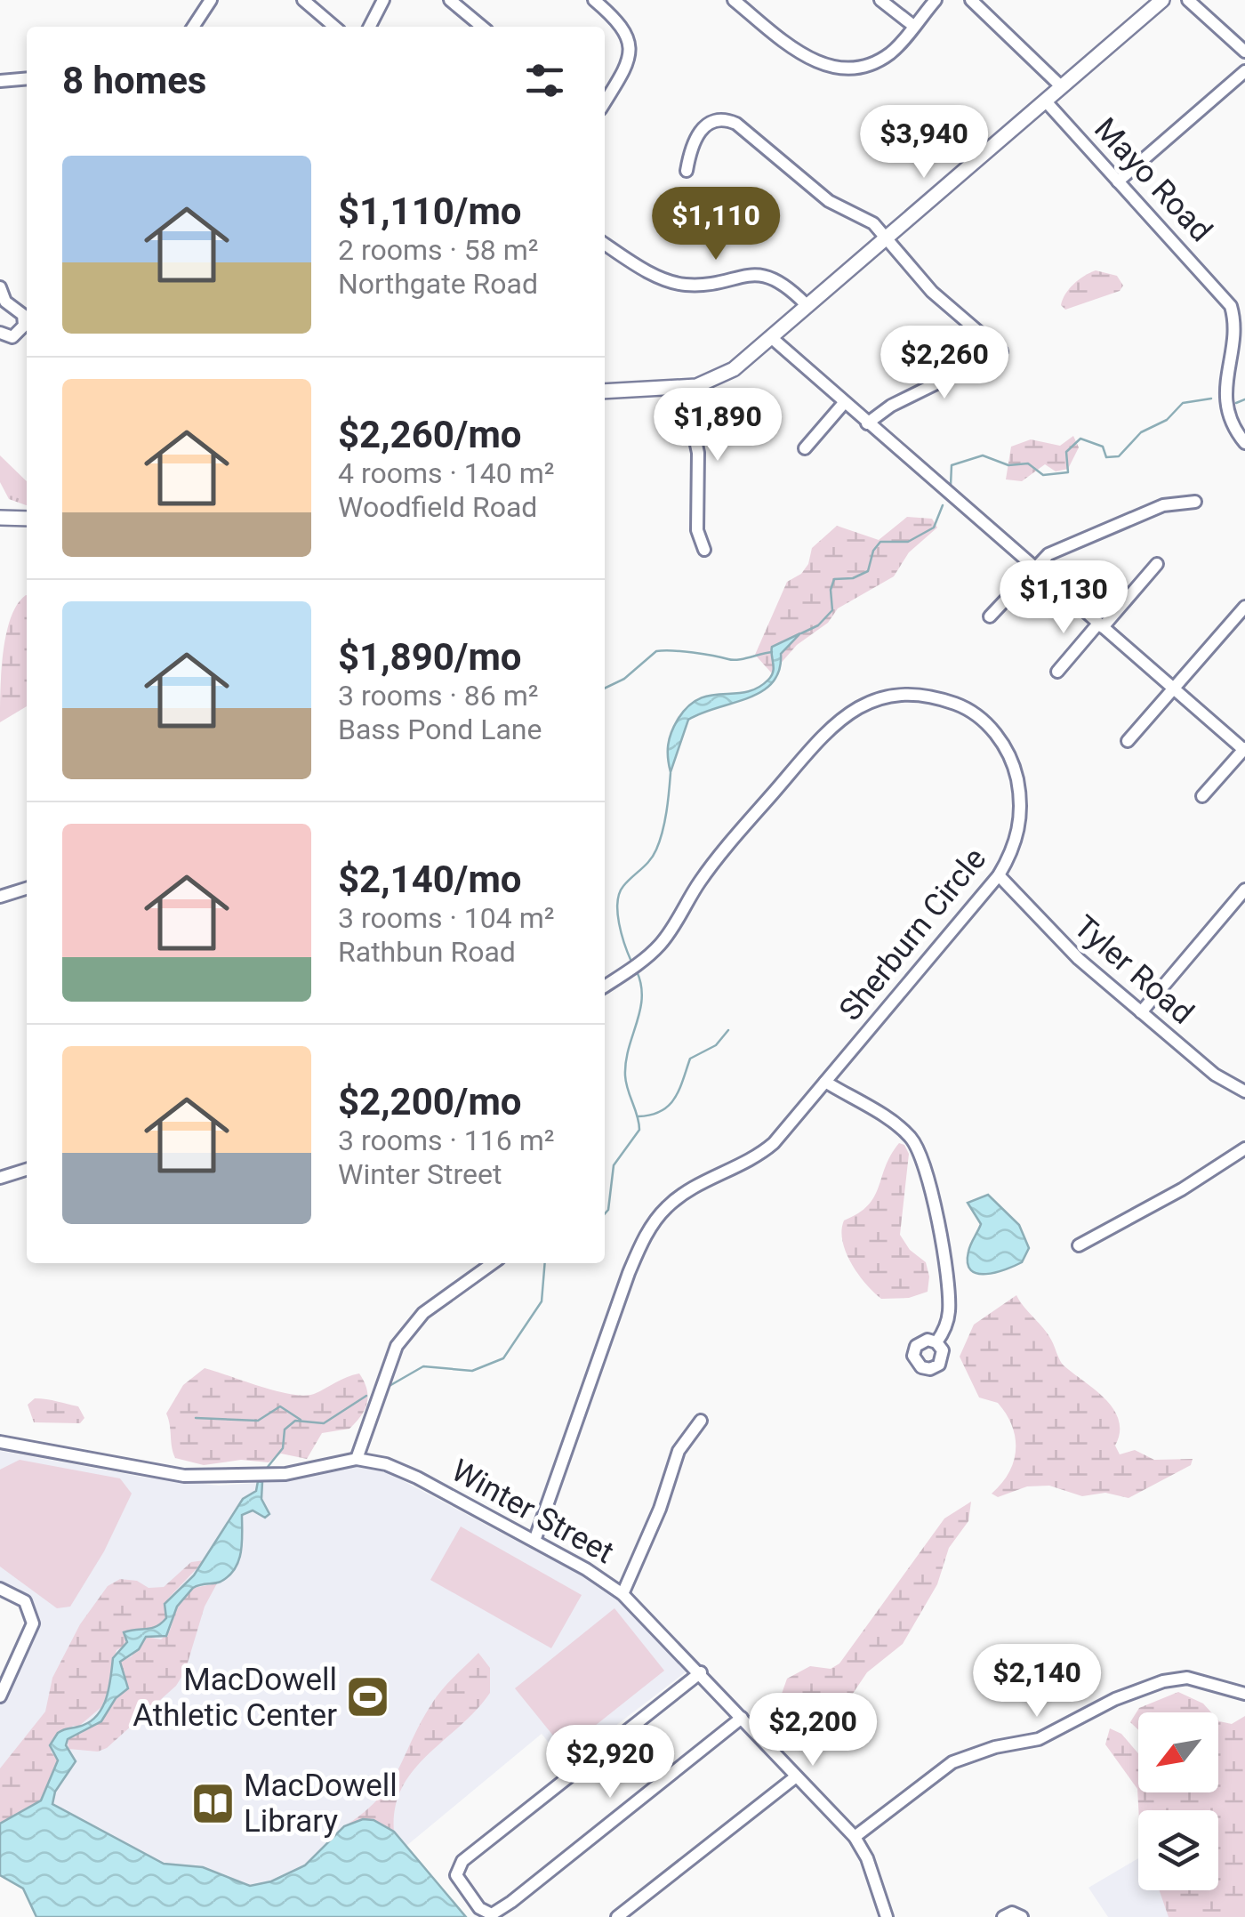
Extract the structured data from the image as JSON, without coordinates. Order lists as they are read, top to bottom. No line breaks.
{"streets":{"street":["Mayo Road","Sherburn Circle","Tyler Road","Winter Street"]},"crossings":[["Sherburn Circle","Tyler Road"],["Sherburn Circle","Winter Street"]],"places":{"sports":["MacDowell Athletic Center"],"library":["MacDowell Library"]},"north":"bottom left","page":{"heading":"8 homes","price":["$3,940","$1,110","$2,260","$1,890","$1,130","$2,140","$2,200","$2,920"],"list":[{"name":"$1,110/mo","note":"2 rooms · 58 m² · Northgate Road"},{"name":"$2,260/mo","note":"4 rooms · 140 m² · Woodfield Road"},{"name":"$1,890/mo","note":"3 rooms · 86 m² · Bass Pond Lane"},{"name":"$2,140/mo","note":"3 rooms · 104 m² · Rathbun Road"},{"name":"$2,200/mo","note":"3 rooms · 116 m² · Winter Street"}]}}
